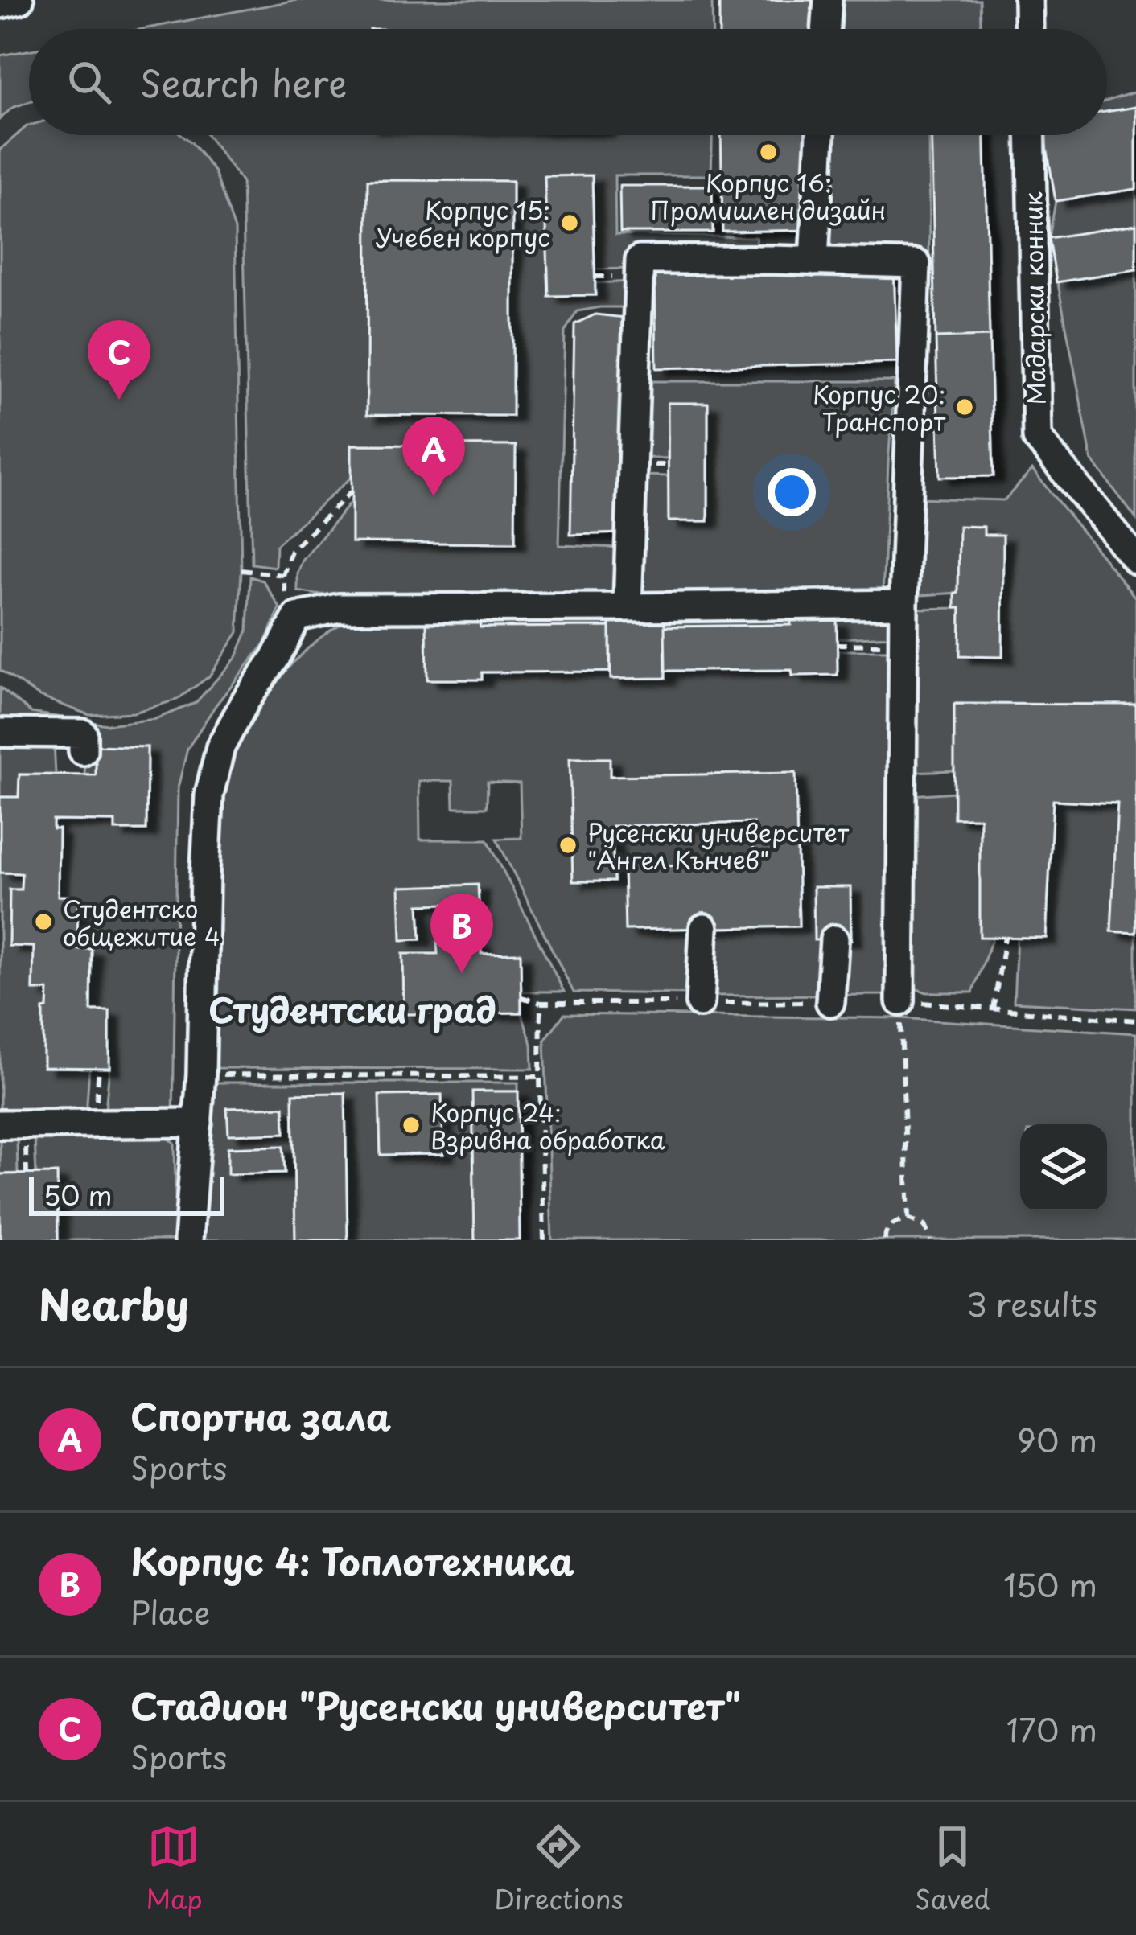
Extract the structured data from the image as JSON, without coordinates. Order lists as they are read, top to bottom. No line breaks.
{"streets":{"street":["Мадарски конник"]},"districts":["Студентски град"],"places":["Корпус 16: Промишлен дизайн","Корпус 15: Учебен корпус","Корпус 20: Транспорт","Русенски университет \"Ангел Кънчев\"","Студентско общежитие 4","Корпус 24: Взривна обработка"],"scale_bar":"50 m","page":{"search":"Search here","pins":["C","A","B"],"scale":"50 m","heading":["Nearby","3 results"],"list":[{"mark":"A","name":"Спортна зала","note":"Sports","value":"90 m"},{"mark":"B","name":"Корпус 4: Топлотехника","note":"Place","value":"150 m"},{"mark":"C","name":"Стадион \"Русенски университет\"","note":"Sports","value":"170 m"}],"nav":["Map","Directions","Saved"]}}
